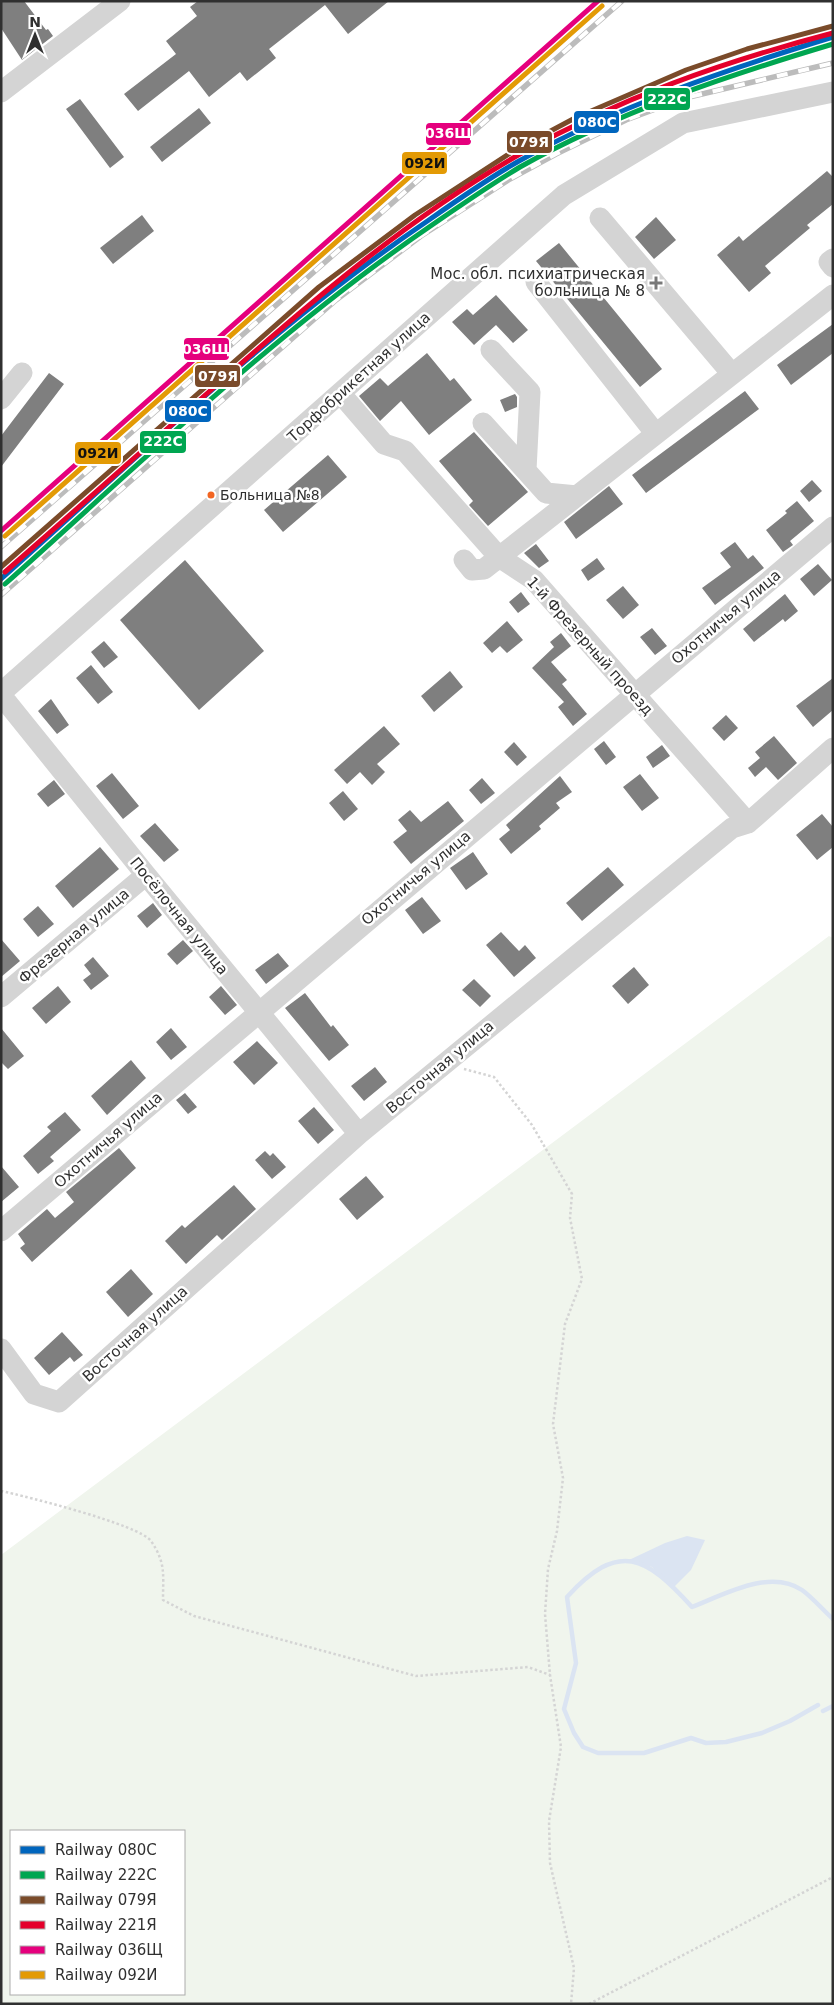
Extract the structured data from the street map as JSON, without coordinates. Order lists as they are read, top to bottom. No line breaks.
{"streets":{"street":["Торфобрикетная улица","Охотничья улица","1-й Фрезерный проезд","Посёлочная улица","Фрезерная улица","Восточная улица"]},"crossings":[["Торфобрикетная улица","1-й Фрезерный проезд"],["Торфобрикетная улица","Посёлочная улица"],["Охотничья улица","1-й Фрезерный проезд"],["Охотничья улица","Посёлочная улица"],["1-й Фрезерный проезд","Восточная улица"],["Посёлочная улица","Фрезерная улица"],["Посёлочная улица","Восточная улица"]],"places":{"health":["Мос. обл. психиатрическая больница № 8"],"other":["Больница №8"]},"lines":["rail line 036Щ","rail line 092И","rail line 079Я","rail line 221Я","rail line 080С","rail line 222С"],"legend":["Railway 080С","Railway 222С","Railway 079Я","Railway 221Я","Railway 036Щ","Railway 092И"],"north":"top"}
